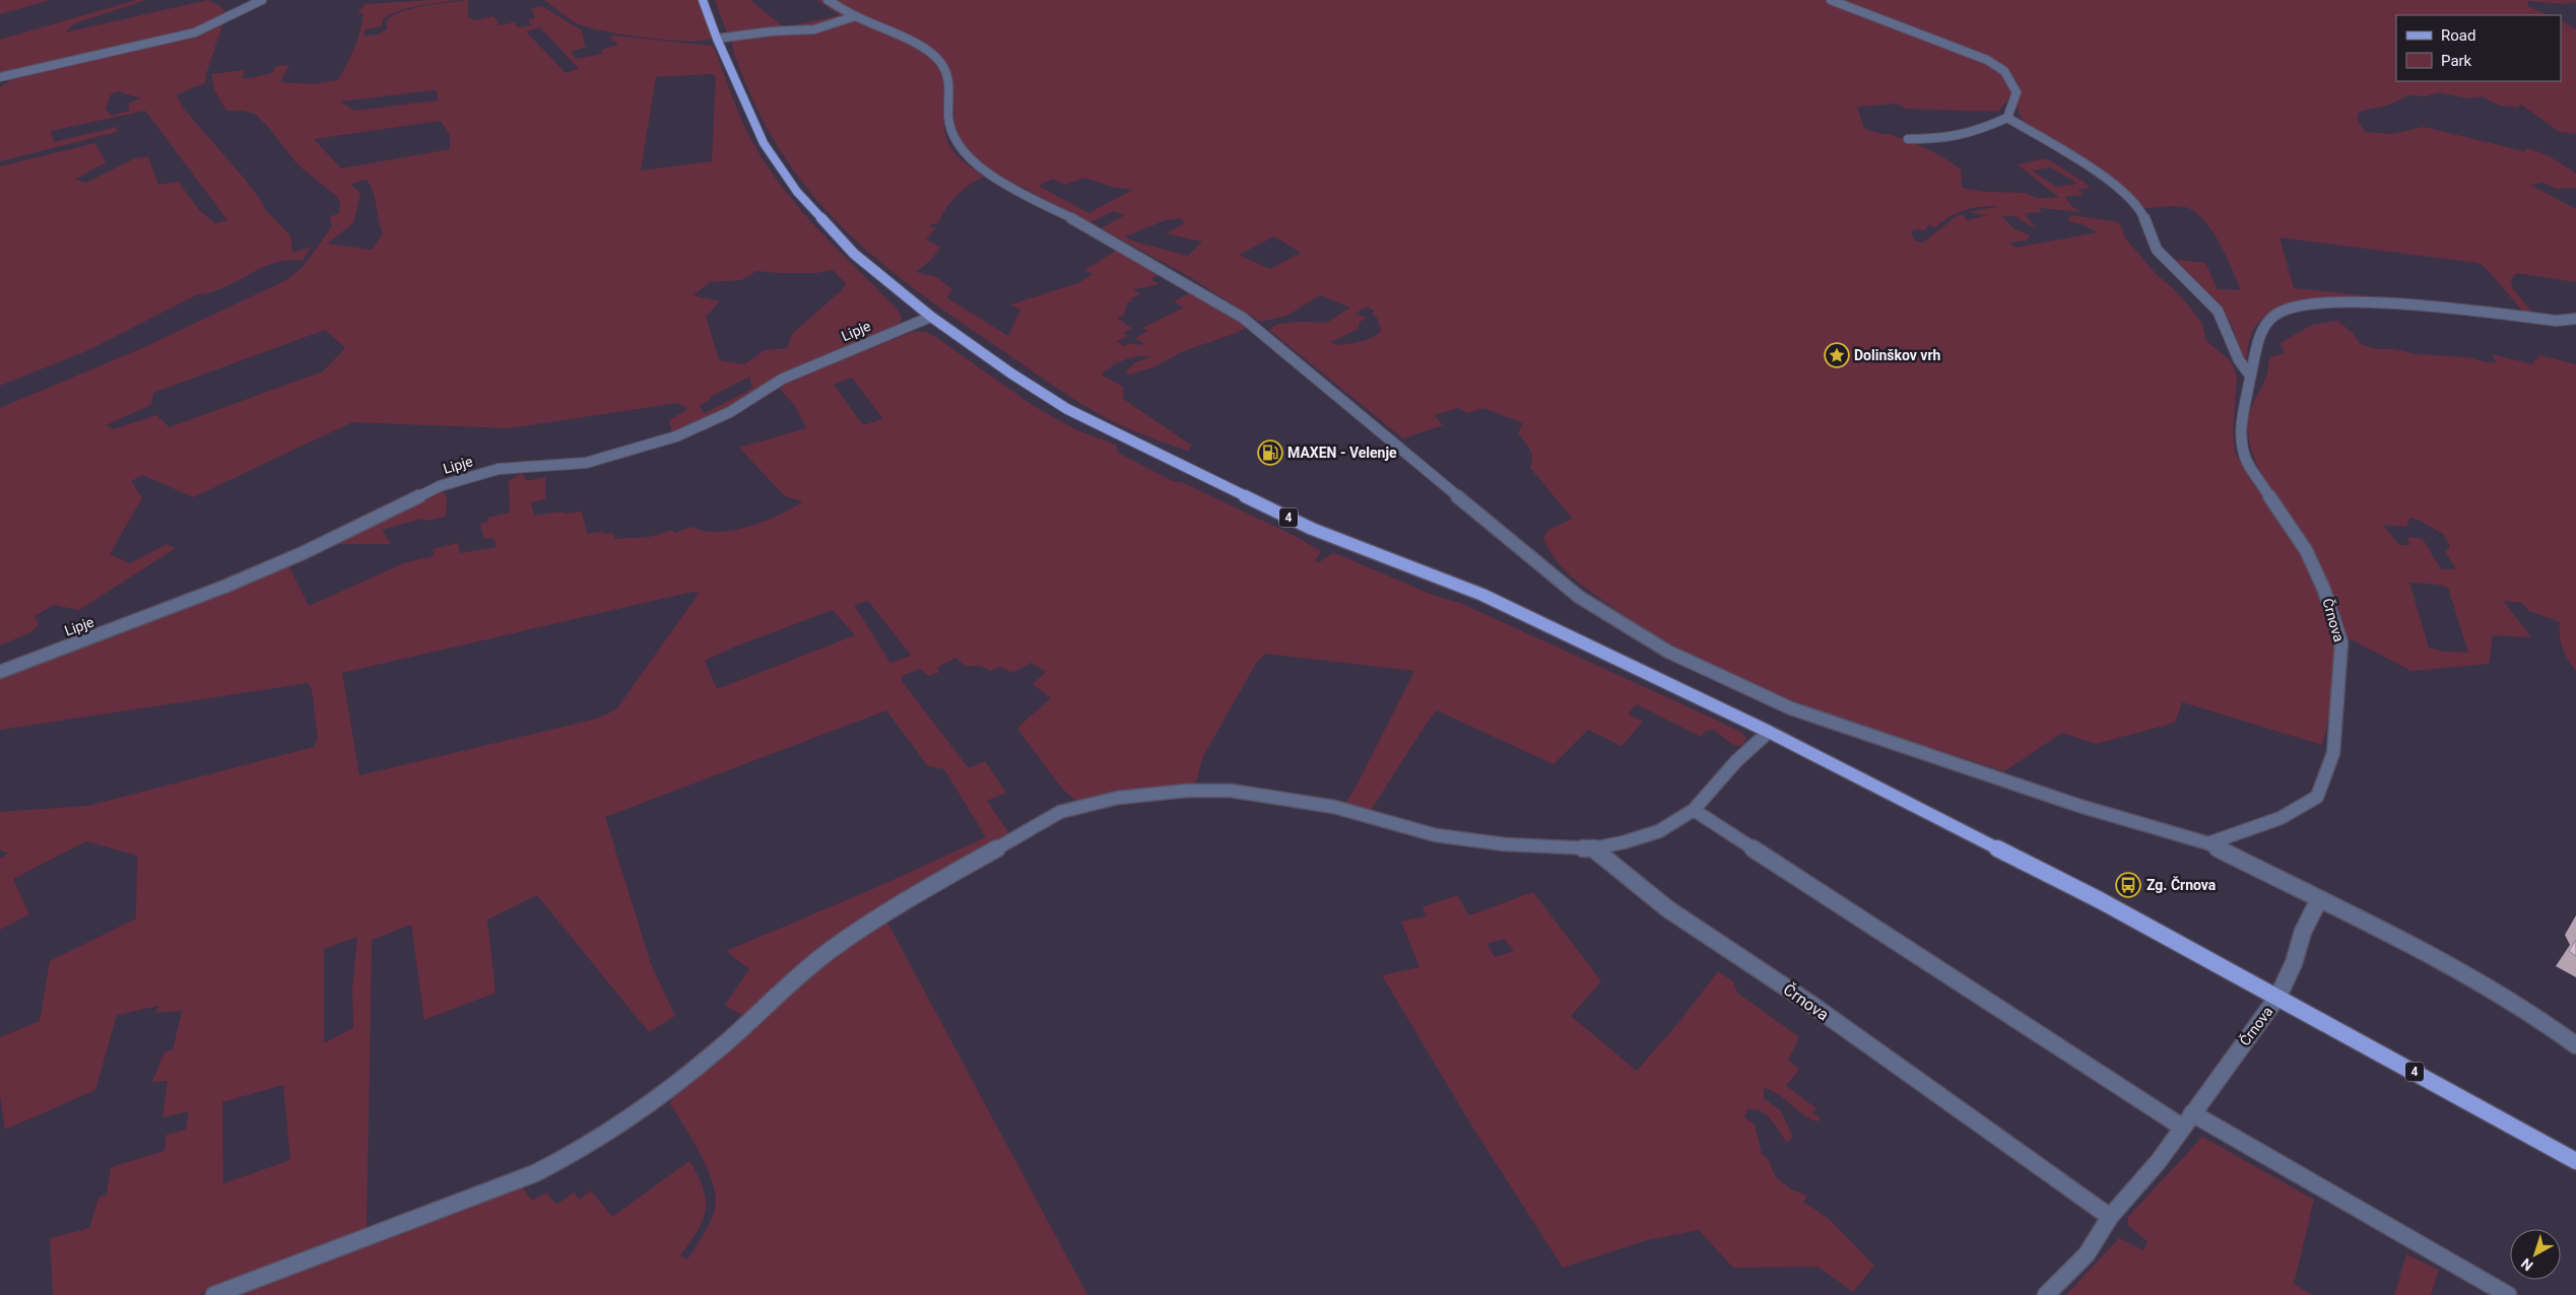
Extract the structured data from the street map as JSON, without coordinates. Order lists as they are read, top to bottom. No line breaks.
{"streets":{"main road":["4"],"street":["Lipje","Črnova"]},"crossings":[["Lipje","4"],["4","Črnova"]],"places":{"place":["Dolinškov vrh"],"fuel station":["MAXEN - Velenje"],"bus stop":["Zg. Črnova"]},"legend":["Road","Park"],"north":"bottom left"}
